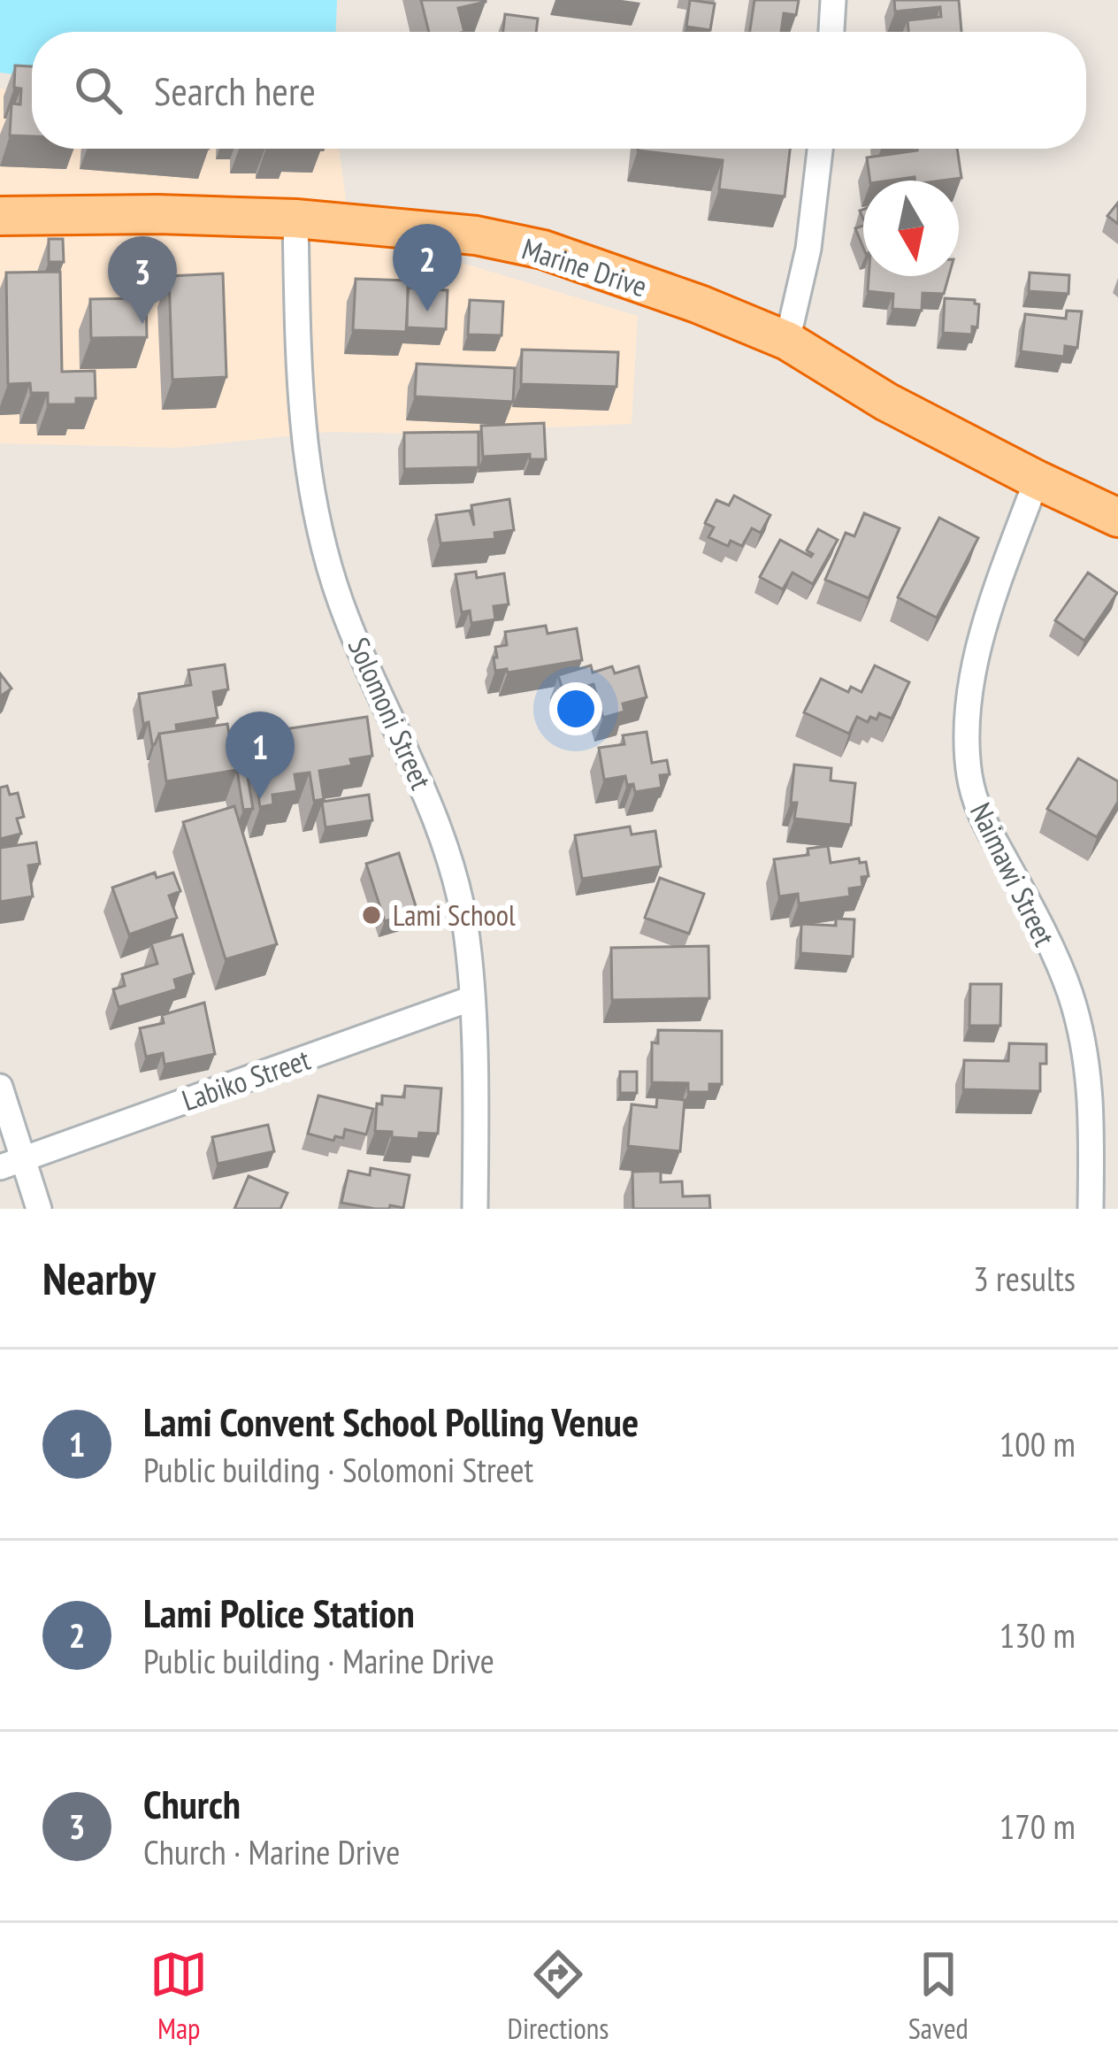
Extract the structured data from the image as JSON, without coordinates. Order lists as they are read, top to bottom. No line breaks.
{"streets":{"highway":["Marine Drive"],"street":["Solomoni Street","Naimawi Street","Labiko Street"]},"crossings":[["Marine Drive","Solomoni Street"],["Marine Drive","Naimawi Street"],["Solomoni Street","Labiko Street"]],"places":["Lami School"],"north":"bottom","page":{"search":"Search here","pins":["2","3","1"],"heading":["Nearby","3 results"],"list":[{"mark":"1","name":"Lami Convent School Polling Venue","note":"Public building · Solomoni Street","value":"100 m"},{"mark":"2","name":"Lami Police Station","note":"Public building · Marine Drive","value":"130 m"},{"mark":"3","name":"Church","note":"Church · Marine Drive","value":"170 m"}],"nav":["Map","Directions","Saved"]}}
